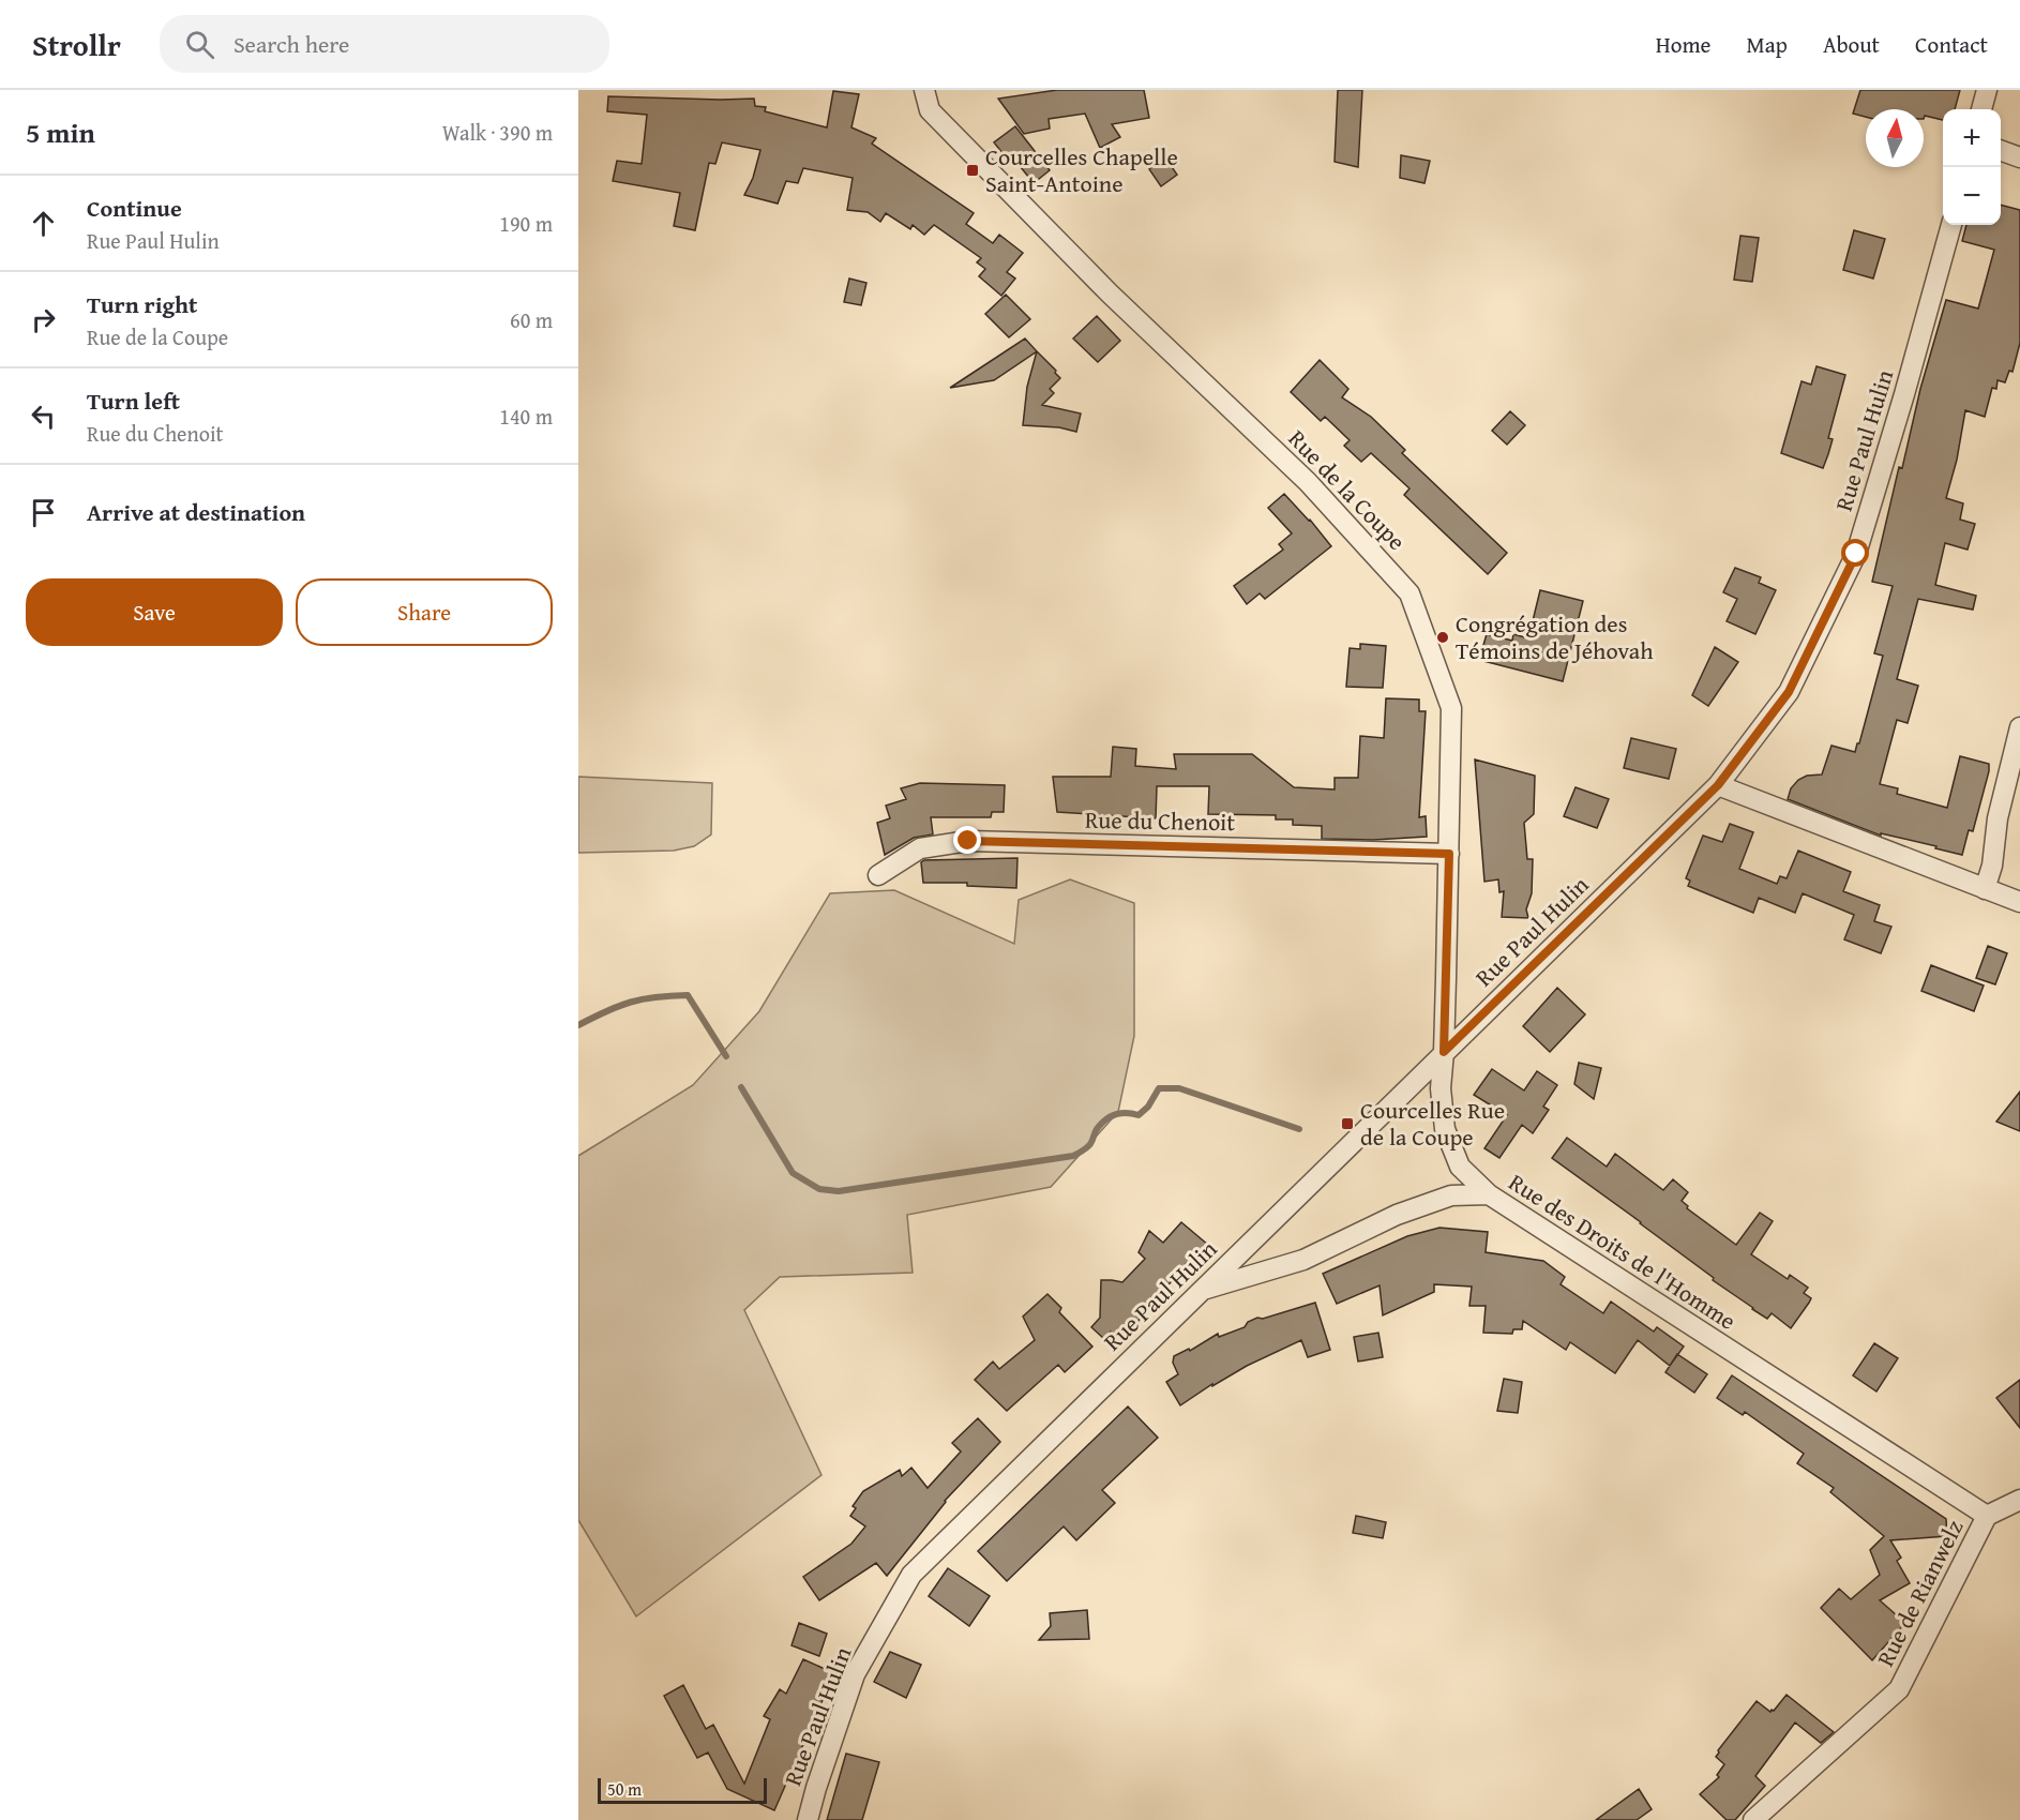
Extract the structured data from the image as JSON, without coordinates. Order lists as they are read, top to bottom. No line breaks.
{"streets":{"street":["Rue Paul Hulin","Rue de la Coupe","Rue du Chenoit","Rue des Droits de l'Homme","Rue de Rianwelz"]},"crossings":[["Rue Paul Hulin","Rue de la Coupe"],["Rue Paul Hulin","Rue des Droits de l'Homme"],["Rue de la Coupe","Rue du Chenoit"],["Rue de la Coupe","Rue des Droits de l'Homme"],["Rue des Droits de l'Homme","Rue de Rianwelz"]],"places":{"transit":["Courcelles Chapelle Saint-Antoine","Courcelles Rue de la Coupe"],"other":["Congrégation des Témoins de Jéhovah"]},"scale_bar":"50 m","north":"top","page":{"header":"Strollr","search":"Search here","nav":["Home","Map","About","Contact"],"heading":["5 min","Walk · 390 m"],"map_buttons":["+","−"],"list":[["Continue","Rue Paul Hulin","190 m"],["Turn right","Rue de la Coupe","60 m"],["Turn left","Rue du Chenoit","140 m"],"Arrive at destination"],"buttons":["Save","Share"],"scale":"50 m"}}
